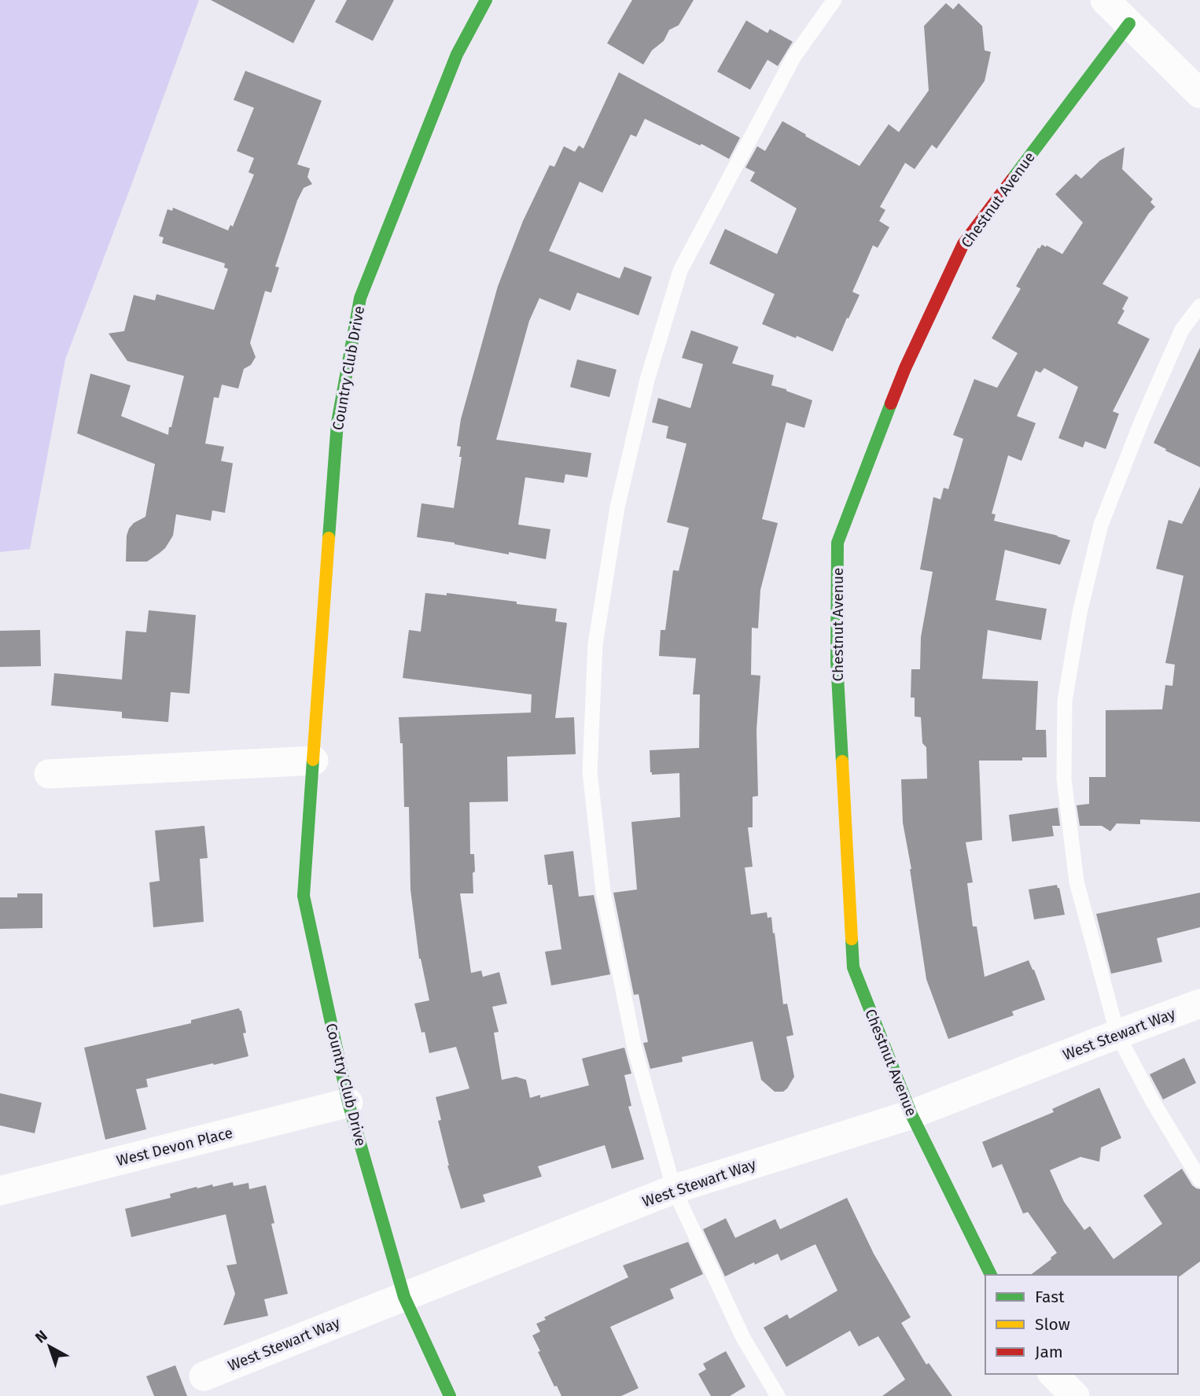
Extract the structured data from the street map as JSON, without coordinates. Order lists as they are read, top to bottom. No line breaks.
{"streets":{"street":["Chestnut Avenue","Country Club Drive","West Stewart Way","West Devon Place"]},"crossings":[["Chestnut Avenue","West Stewart Way"],["Country Club Drive","West Stewart Way"],["Country Club Drive","West Devon Place"]],"legend":["Fast","Slow","Jam"],"north":"top left"}
